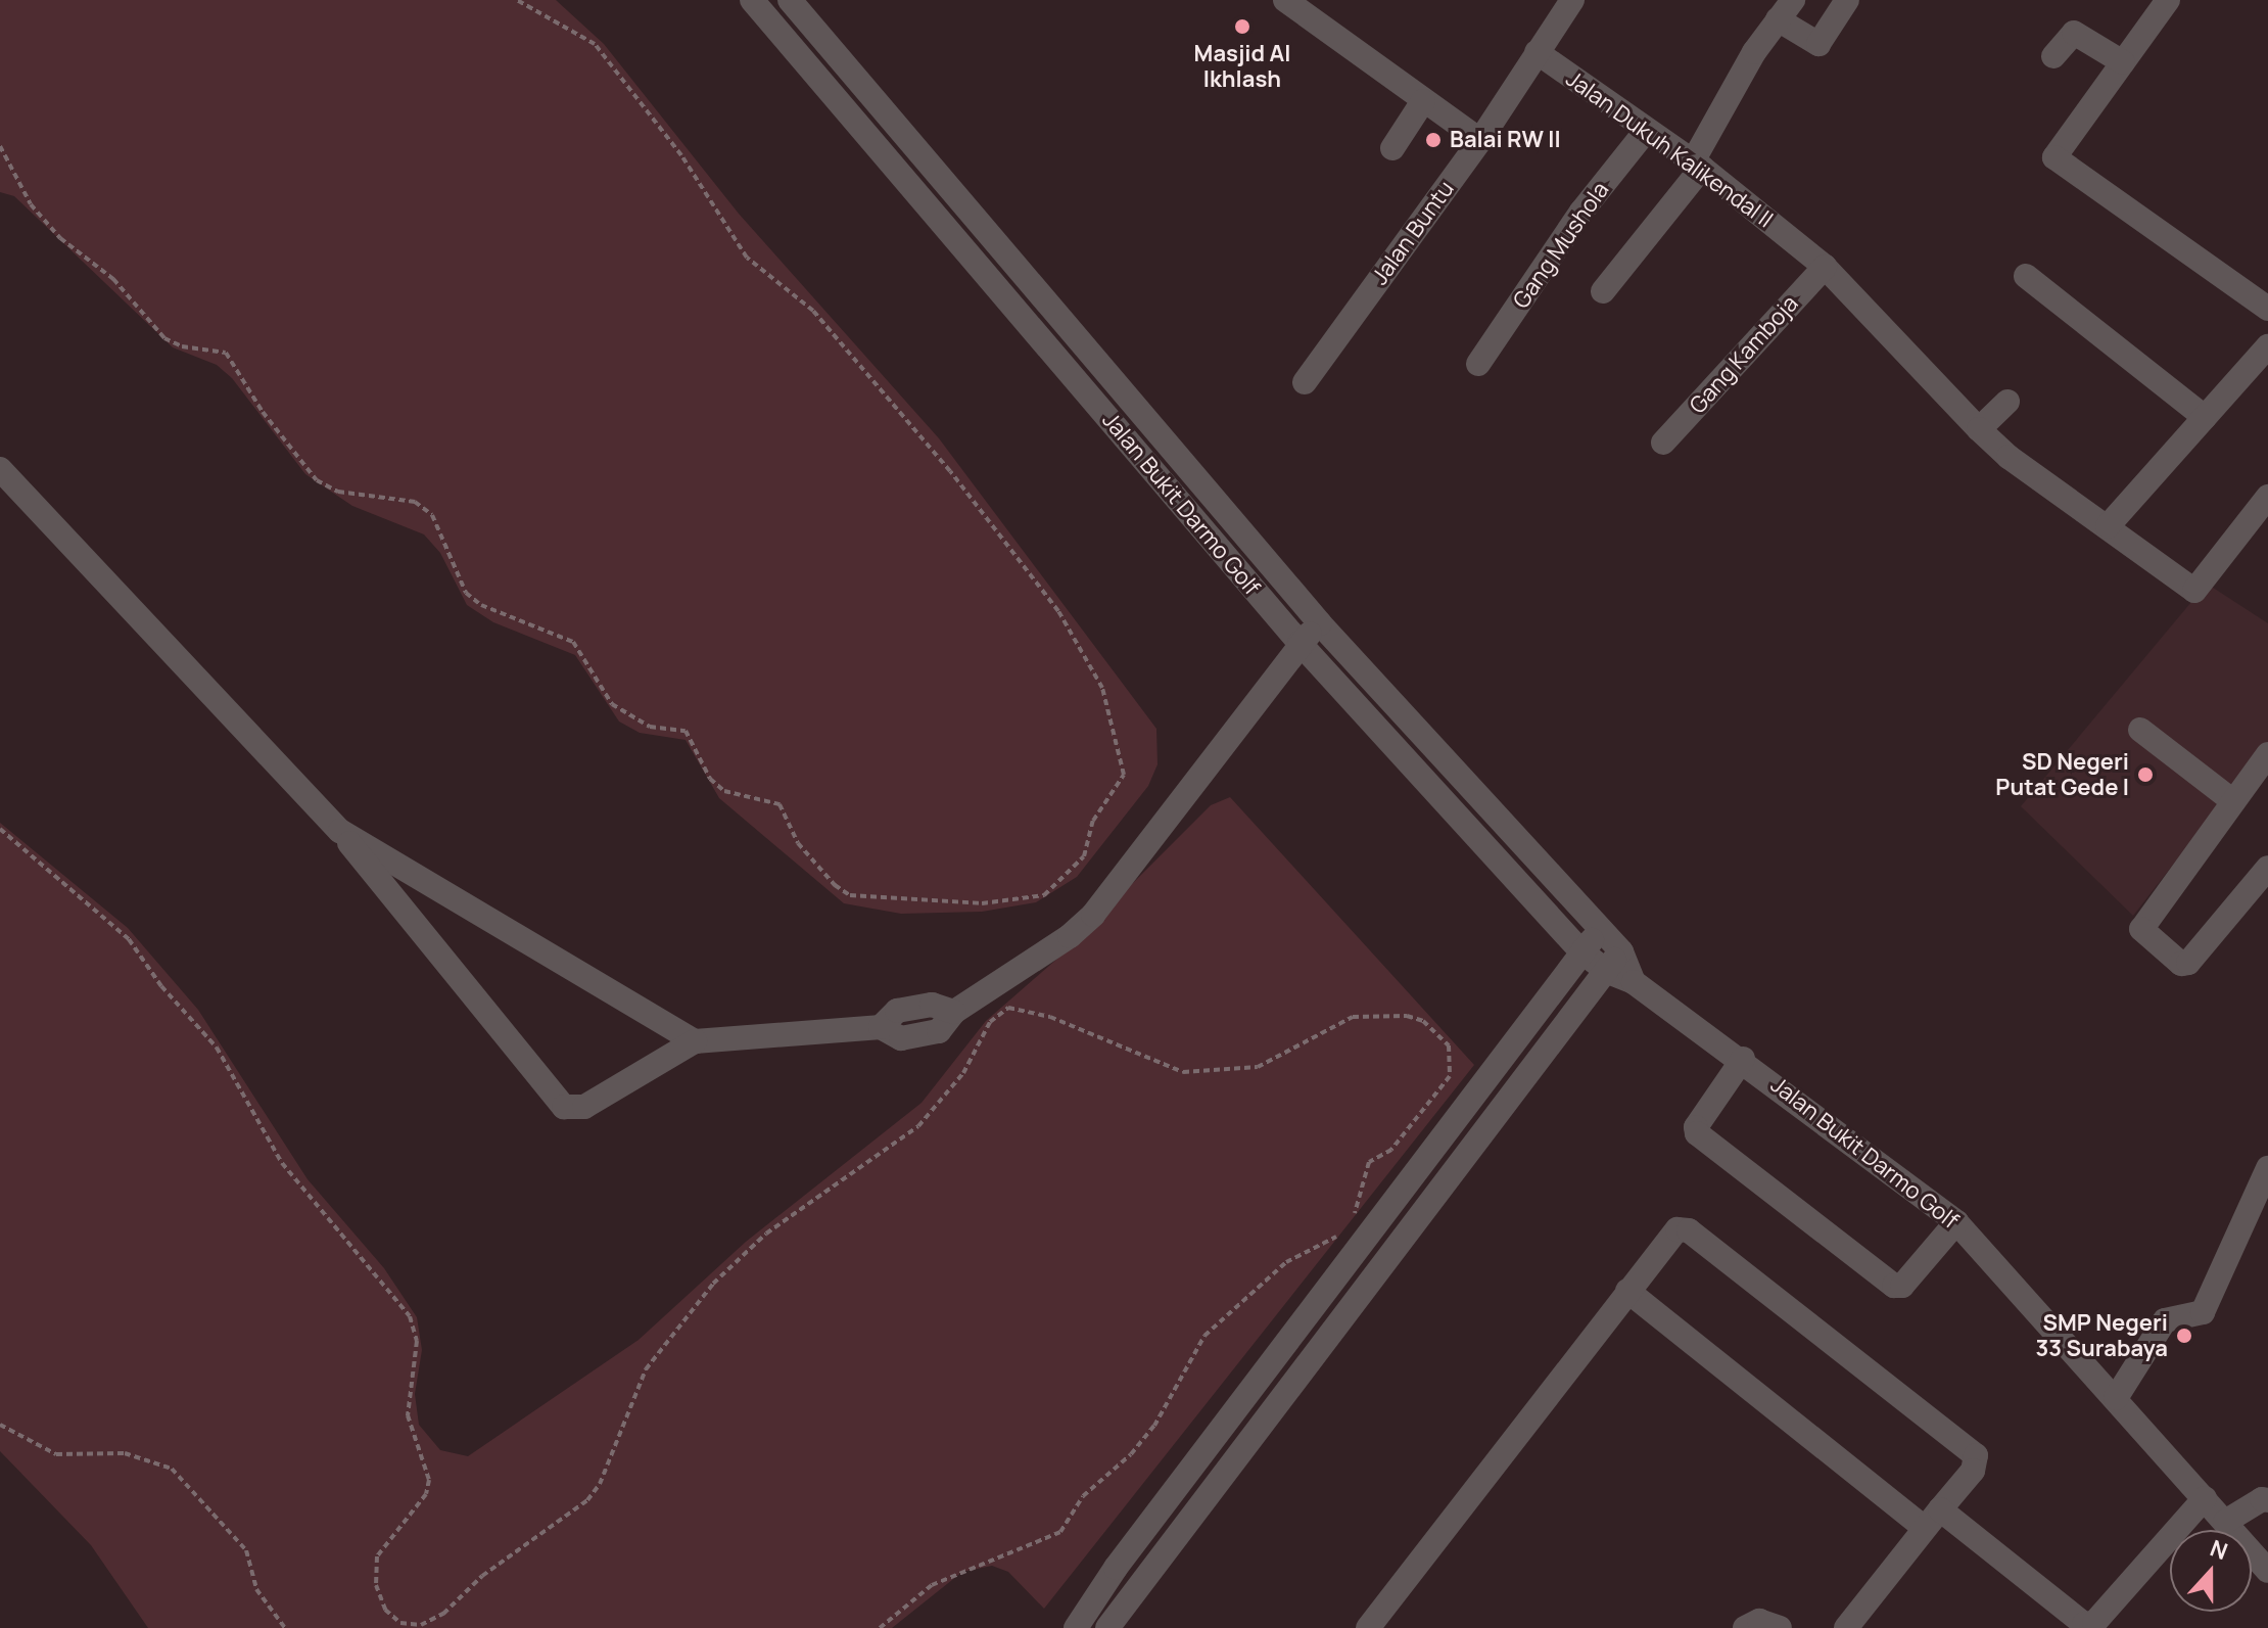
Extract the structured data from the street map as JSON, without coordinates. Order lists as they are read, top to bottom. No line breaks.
{"streets":{"street":["Jalan Dukuh Kalikendal II","Jalan Buntu","Gang Mushola","Gang Kamboja","Jalan Bukit Darmo Golf"]},"crossings":[["Jalan Dukuh Kalikendal II","Jalan Buntu"],["Jalan Dukuh Kalikendal II","Gang Mushola"],["Jalan Dukuh Kalikendal II","Gang Kamboja"]],"places":["Masjid Al Ikhlash","Balai RW II","SD Negeri Putat Gede I","SMP Negeri 33 Surabaya"],"north":"top"}
